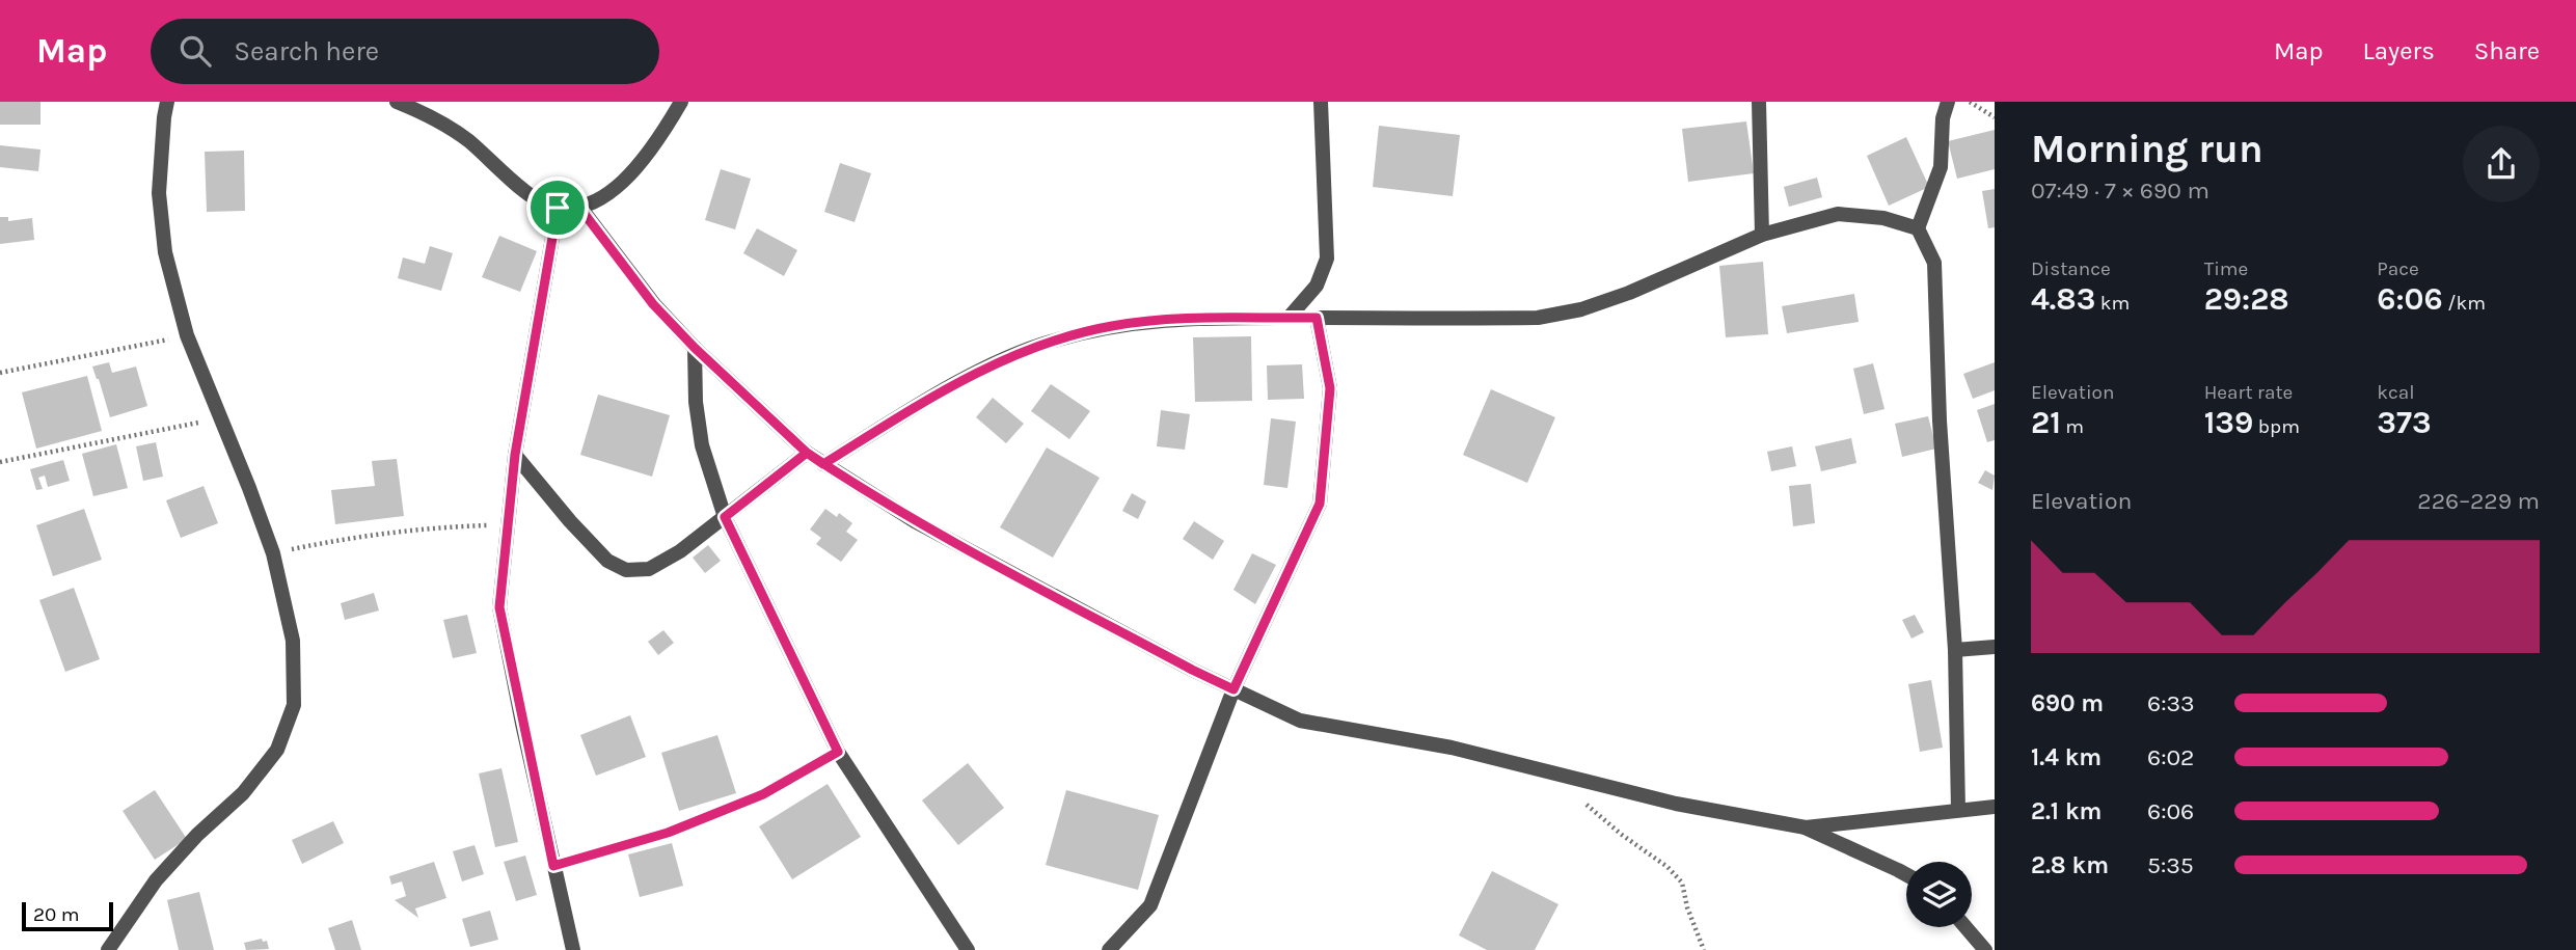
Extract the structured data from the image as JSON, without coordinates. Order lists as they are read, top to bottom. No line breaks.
{"scale_bar":"20 m","page":{"header":"Map","search":"Search here","nav":["Map","Layers","Share"],"heading":["Morning run","07:49 · 7 × 690 m"],"stats":[["Distance","4.83 km"],["Time","29:28"],["Pace","6:06 /km"],["Elevation","21 m"],["Heart rate","139 bpm"],["kcal","373"]],"chart":["Elevation","226–229 m"],"list":[{"name":"690 m","note":"6:33"},{"name":"1.4 km","note":"6:02"},{"name":"2.1 km","note":"6:06"},{"name":"2.8 km","note":"5:35"}],"scale":"20 m"}}
